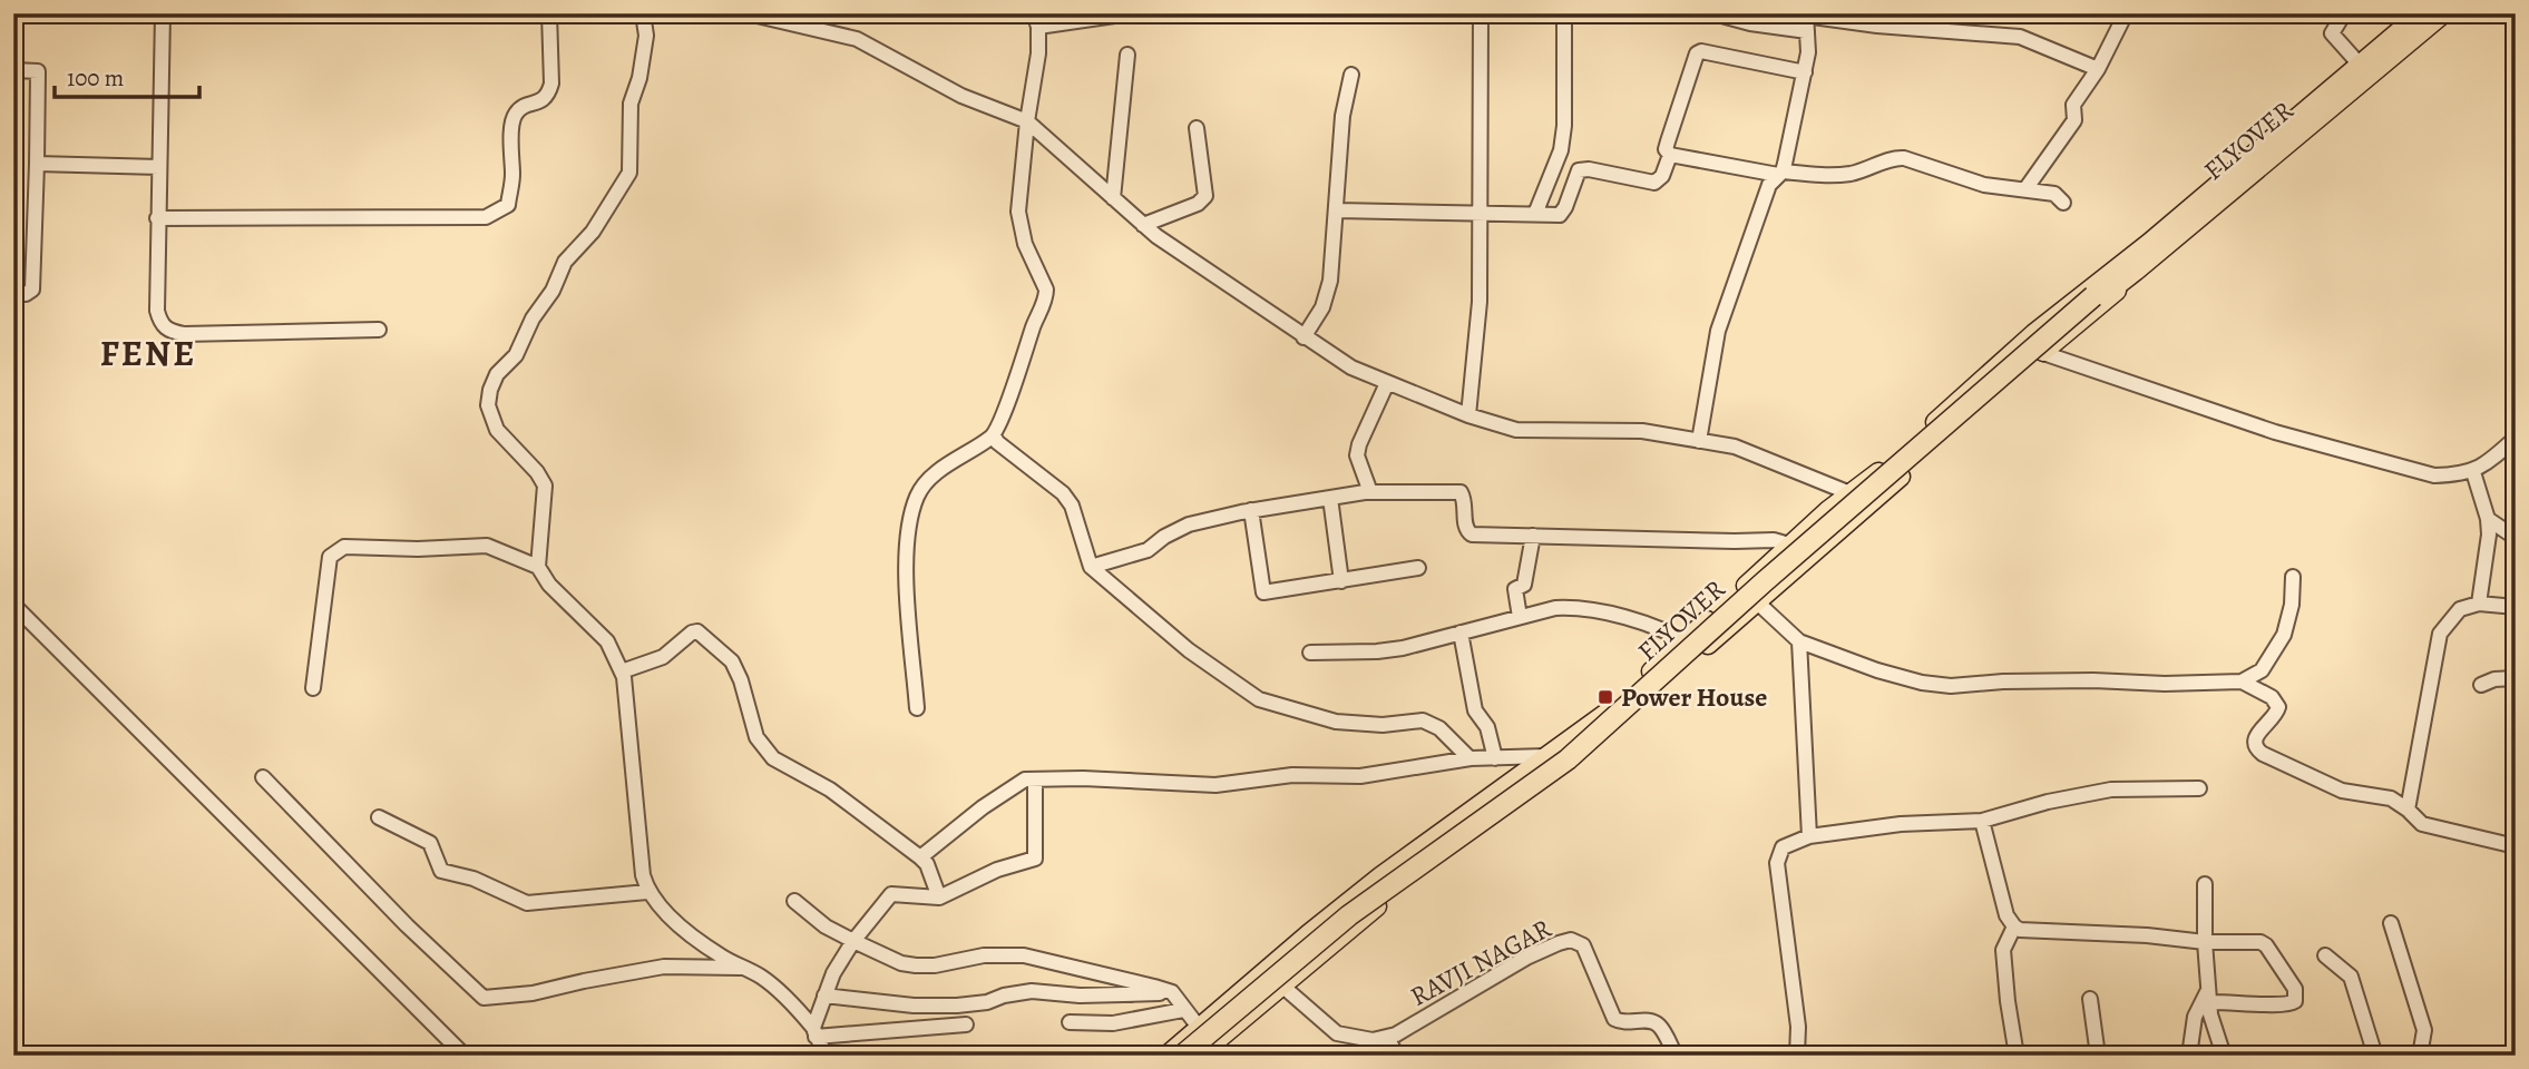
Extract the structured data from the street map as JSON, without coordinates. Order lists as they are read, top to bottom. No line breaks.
{"streets":{"highway":["FLYOVER"],"street":["RAVJI NAGAR"]},"districts":["FENE"],"places":{"transit":["Power House"]},"scale_bar":"100 m"}
